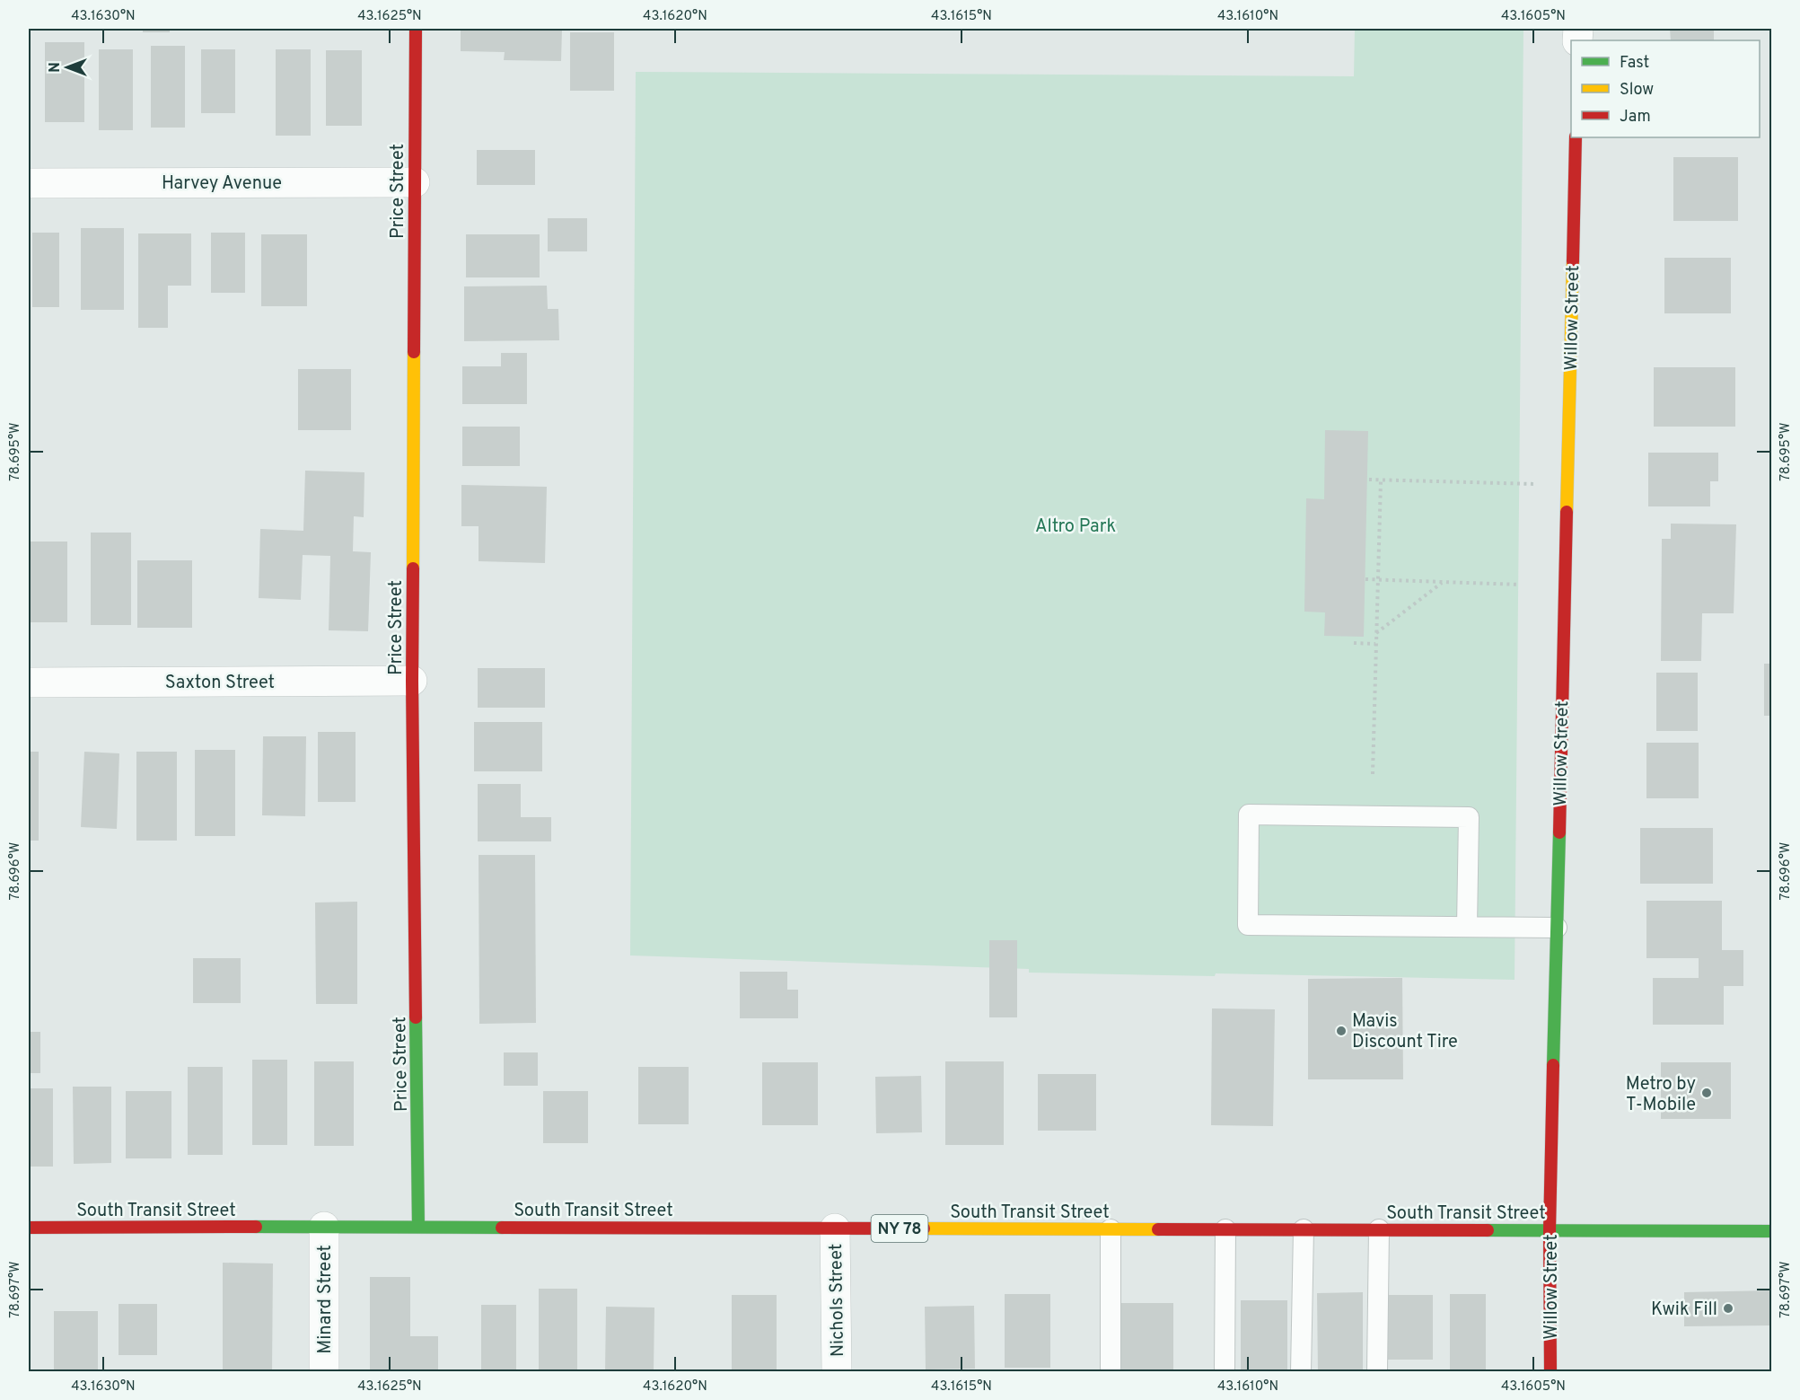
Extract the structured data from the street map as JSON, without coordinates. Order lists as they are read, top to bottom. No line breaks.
{"streets":{"main road":["Price Street","Willow Street","South Transit Street","NY 78"],"street":["Harvey Avenue","Saxton Street","Minard Street","Nichols Street"]},"crossings":[["Harvey Avenue","Price Street"],["Price Street","Saxton Street"],["Price Street","South Transit Street"],["Willow Street","South Transit Street"],["South Transit Street","Minard Street"],["South Transit Street","Nichols Street"]],"parks":["Altro Park"],"places":["Mavis Discount Tire","Metro by T-Mobile","Kwik Fill"],"legend":["Fast","Slow","Jam"],"north":"left","coordinates":["43.1630°N","43.1625°N","43.1620°N","43.1615°N","43.1610°N","43.1605°N","78.695°W","78.696°W","78.697°W"]}
